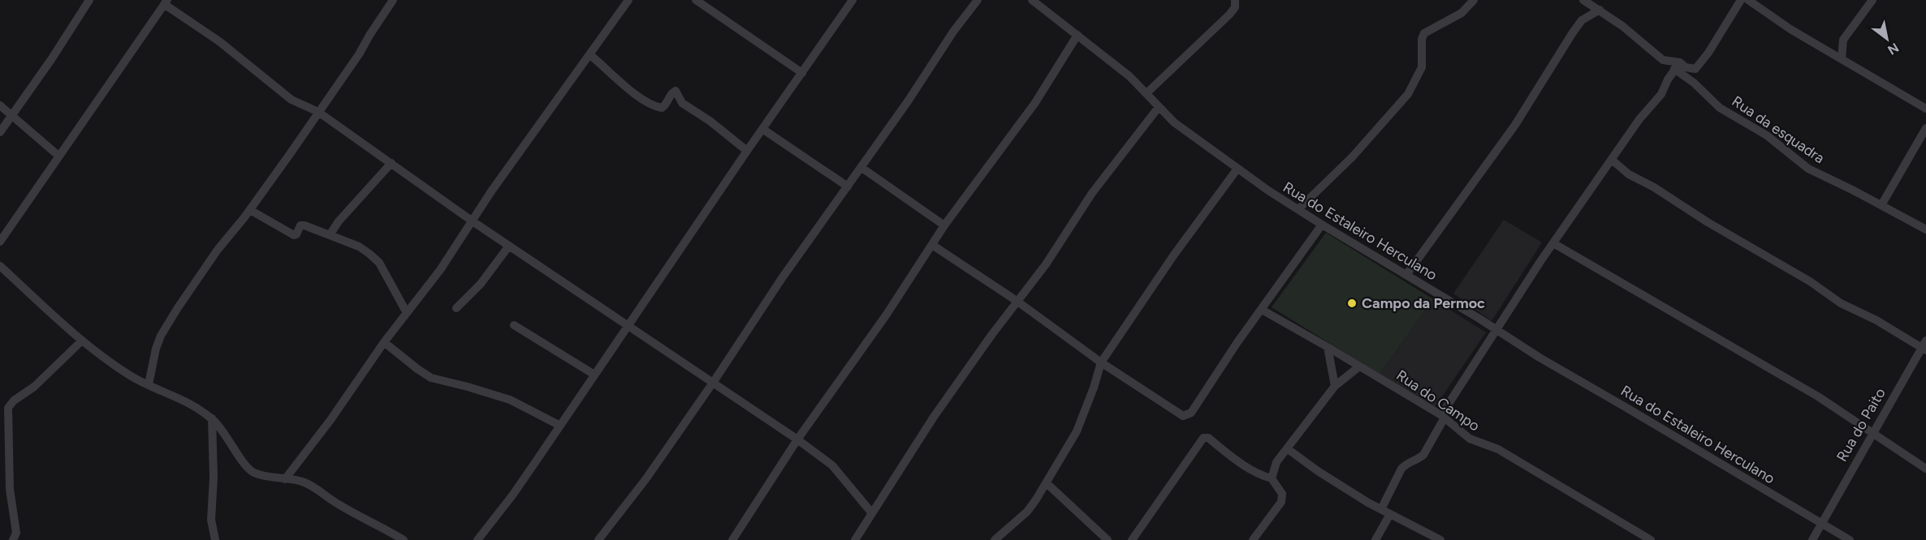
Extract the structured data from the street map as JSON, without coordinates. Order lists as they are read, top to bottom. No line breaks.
{"streets":{"street":["Rua da esquadra","Rua do Estaleiro Herculano","Rua do Campo","Rua do Paito"]},"crossings":[["Rua do Estaleiro Herculano","Rua do Paito"]],"places":["Campo da Permoc"],"north":"bottom right"}
